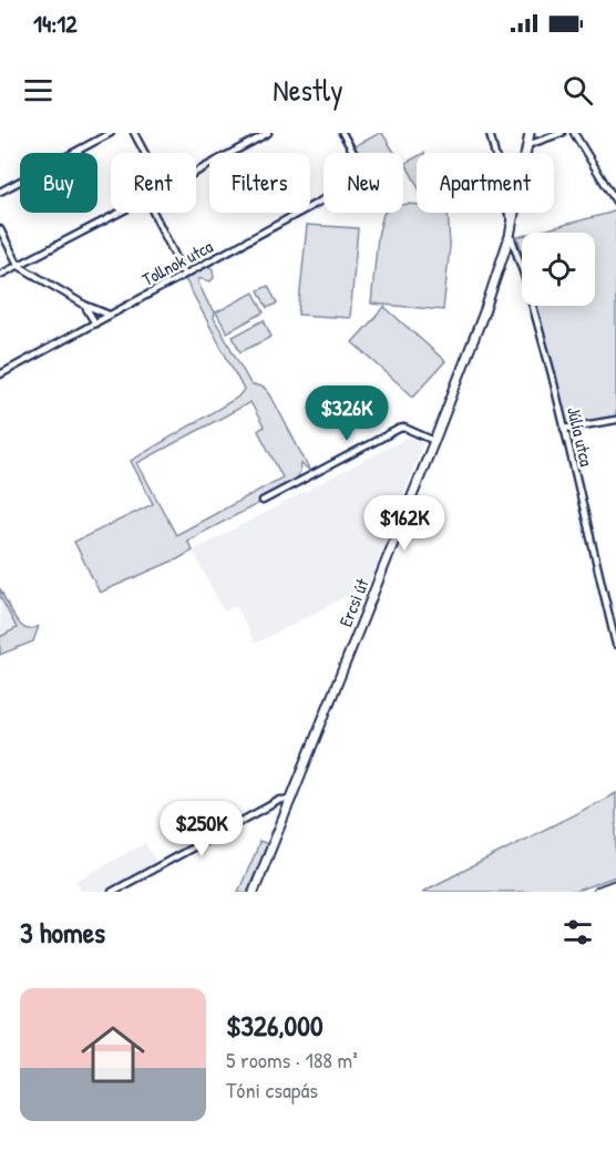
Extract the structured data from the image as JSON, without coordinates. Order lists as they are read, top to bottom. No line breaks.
{"streets":{"main road":["Ercsi út"],"street":["Tollnok utca","Júlia utca"]},"crossings":[["Júlia utca","Ercsi út"]],"page":{"status":"14:12","header":"Nestly","chip":["Buy","Rent","Filters","New","Apartment"],"price":["$326K","$162K","$250K"],"heading":"3 homes","list":[{"name":"$326,000","note":"5 rooms · 188 m² · Tóni csapás"}]}}
